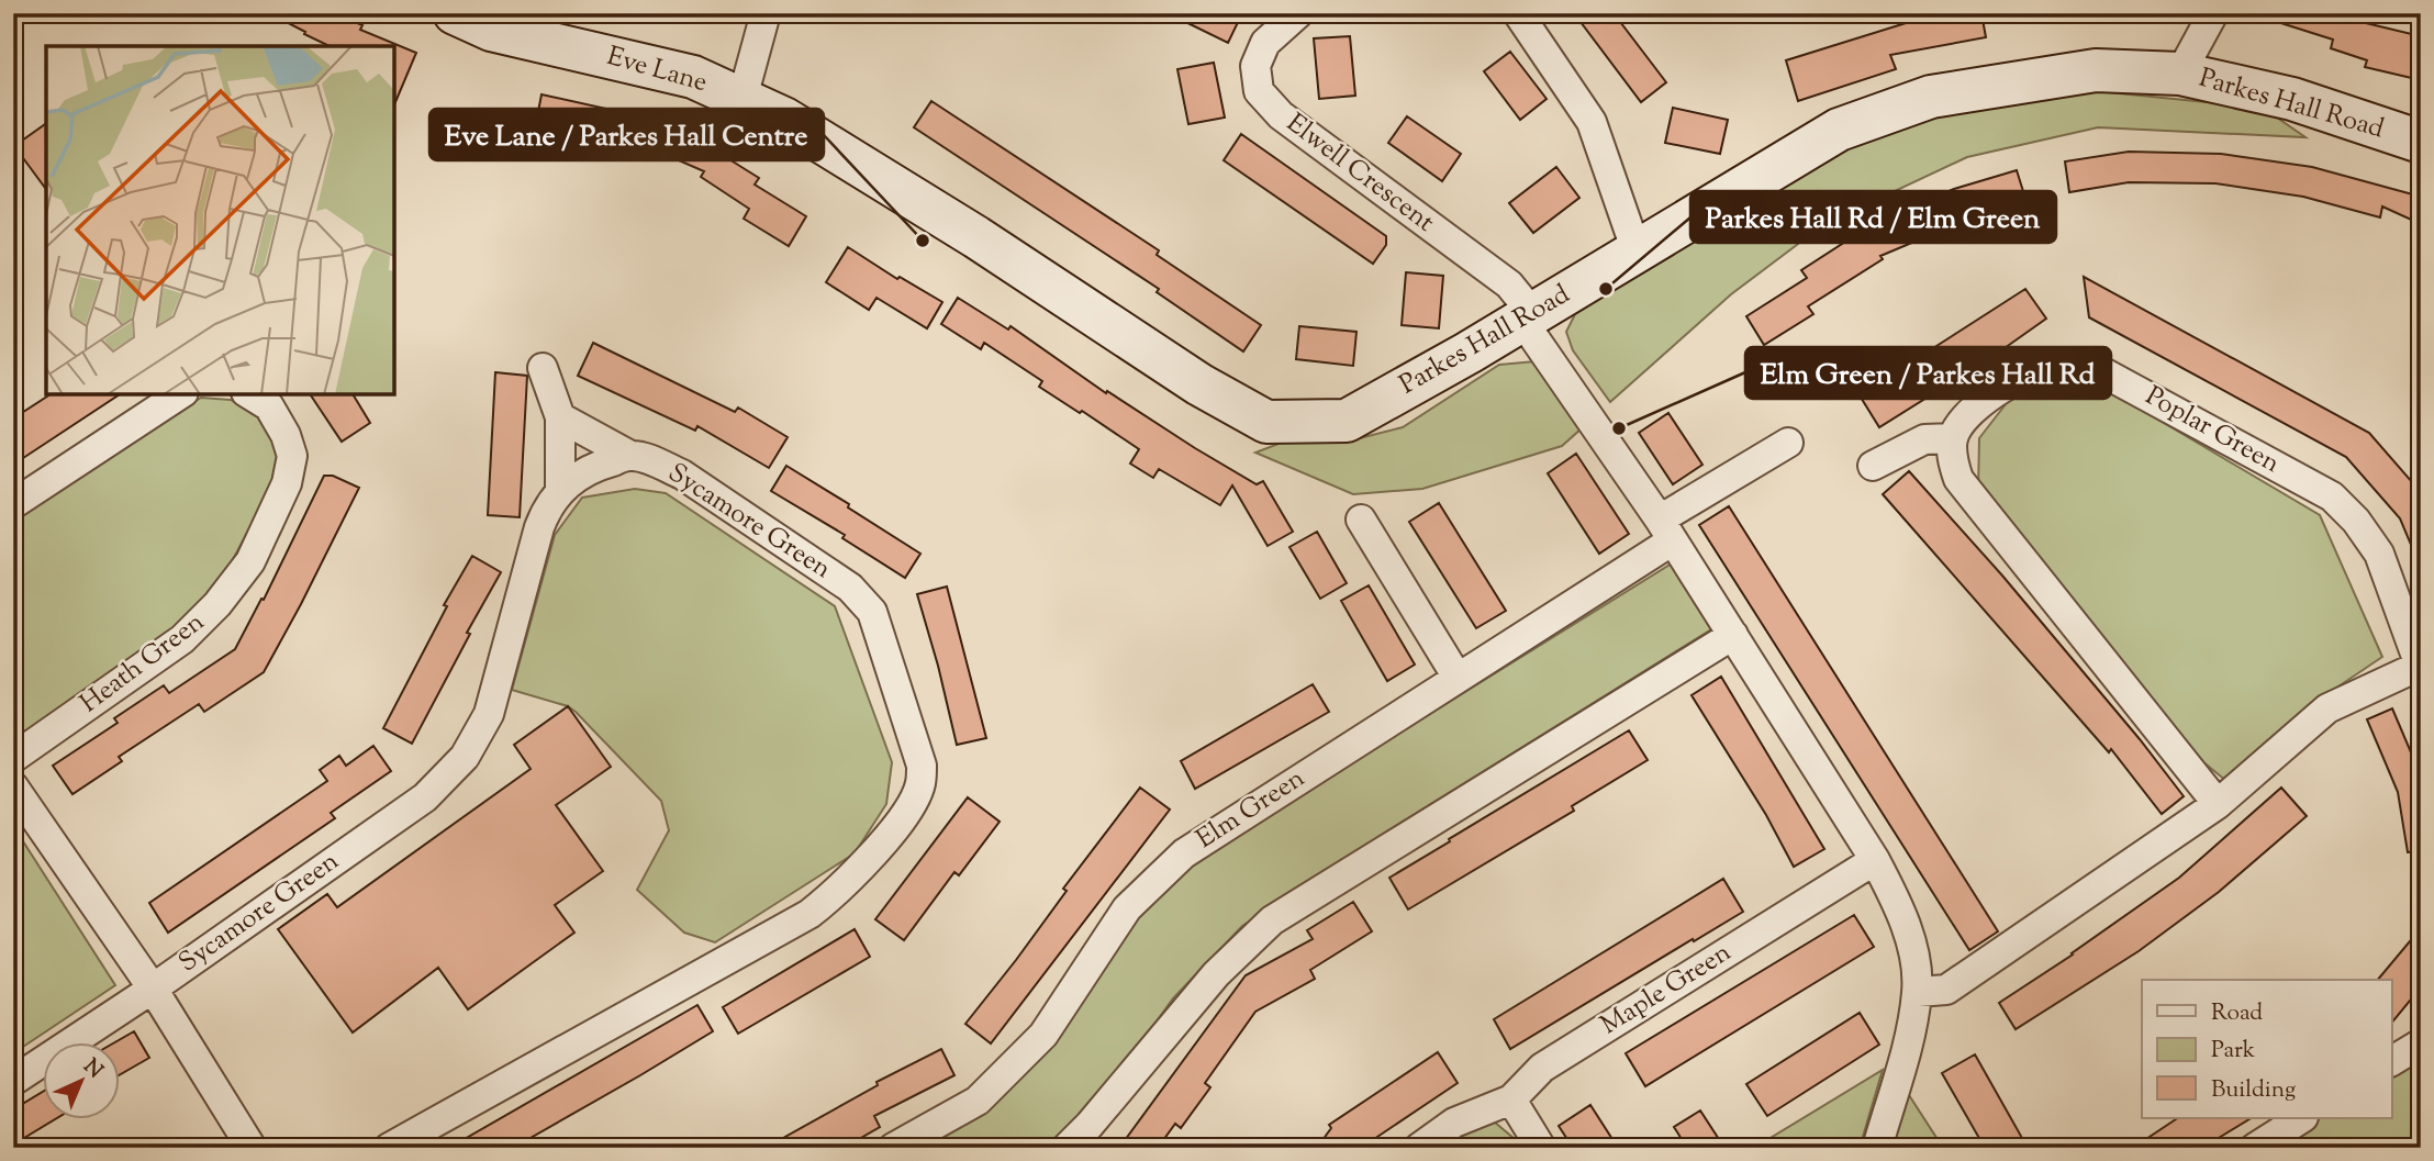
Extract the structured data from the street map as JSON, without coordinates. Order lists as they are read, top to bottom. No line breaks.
{"streets":{"street":["Eve Lane","Parkes Hall Road","Elwell Crescent","Poplar Green","Sycamore Green","Heath Green","Elm Green","Maple Green"]},"crossings":[["Eve Lane","Parkes Hall Road"],["Parkes Hall Road","Elwell Crescent"]],"places":["Eve Lane / Parkes Hall Centre","Parkes Hall Rd / Elm Green","Elm Green / Parkes Hall Rd"],"legend":["Road","Park","Building"],"north":"top right"}
